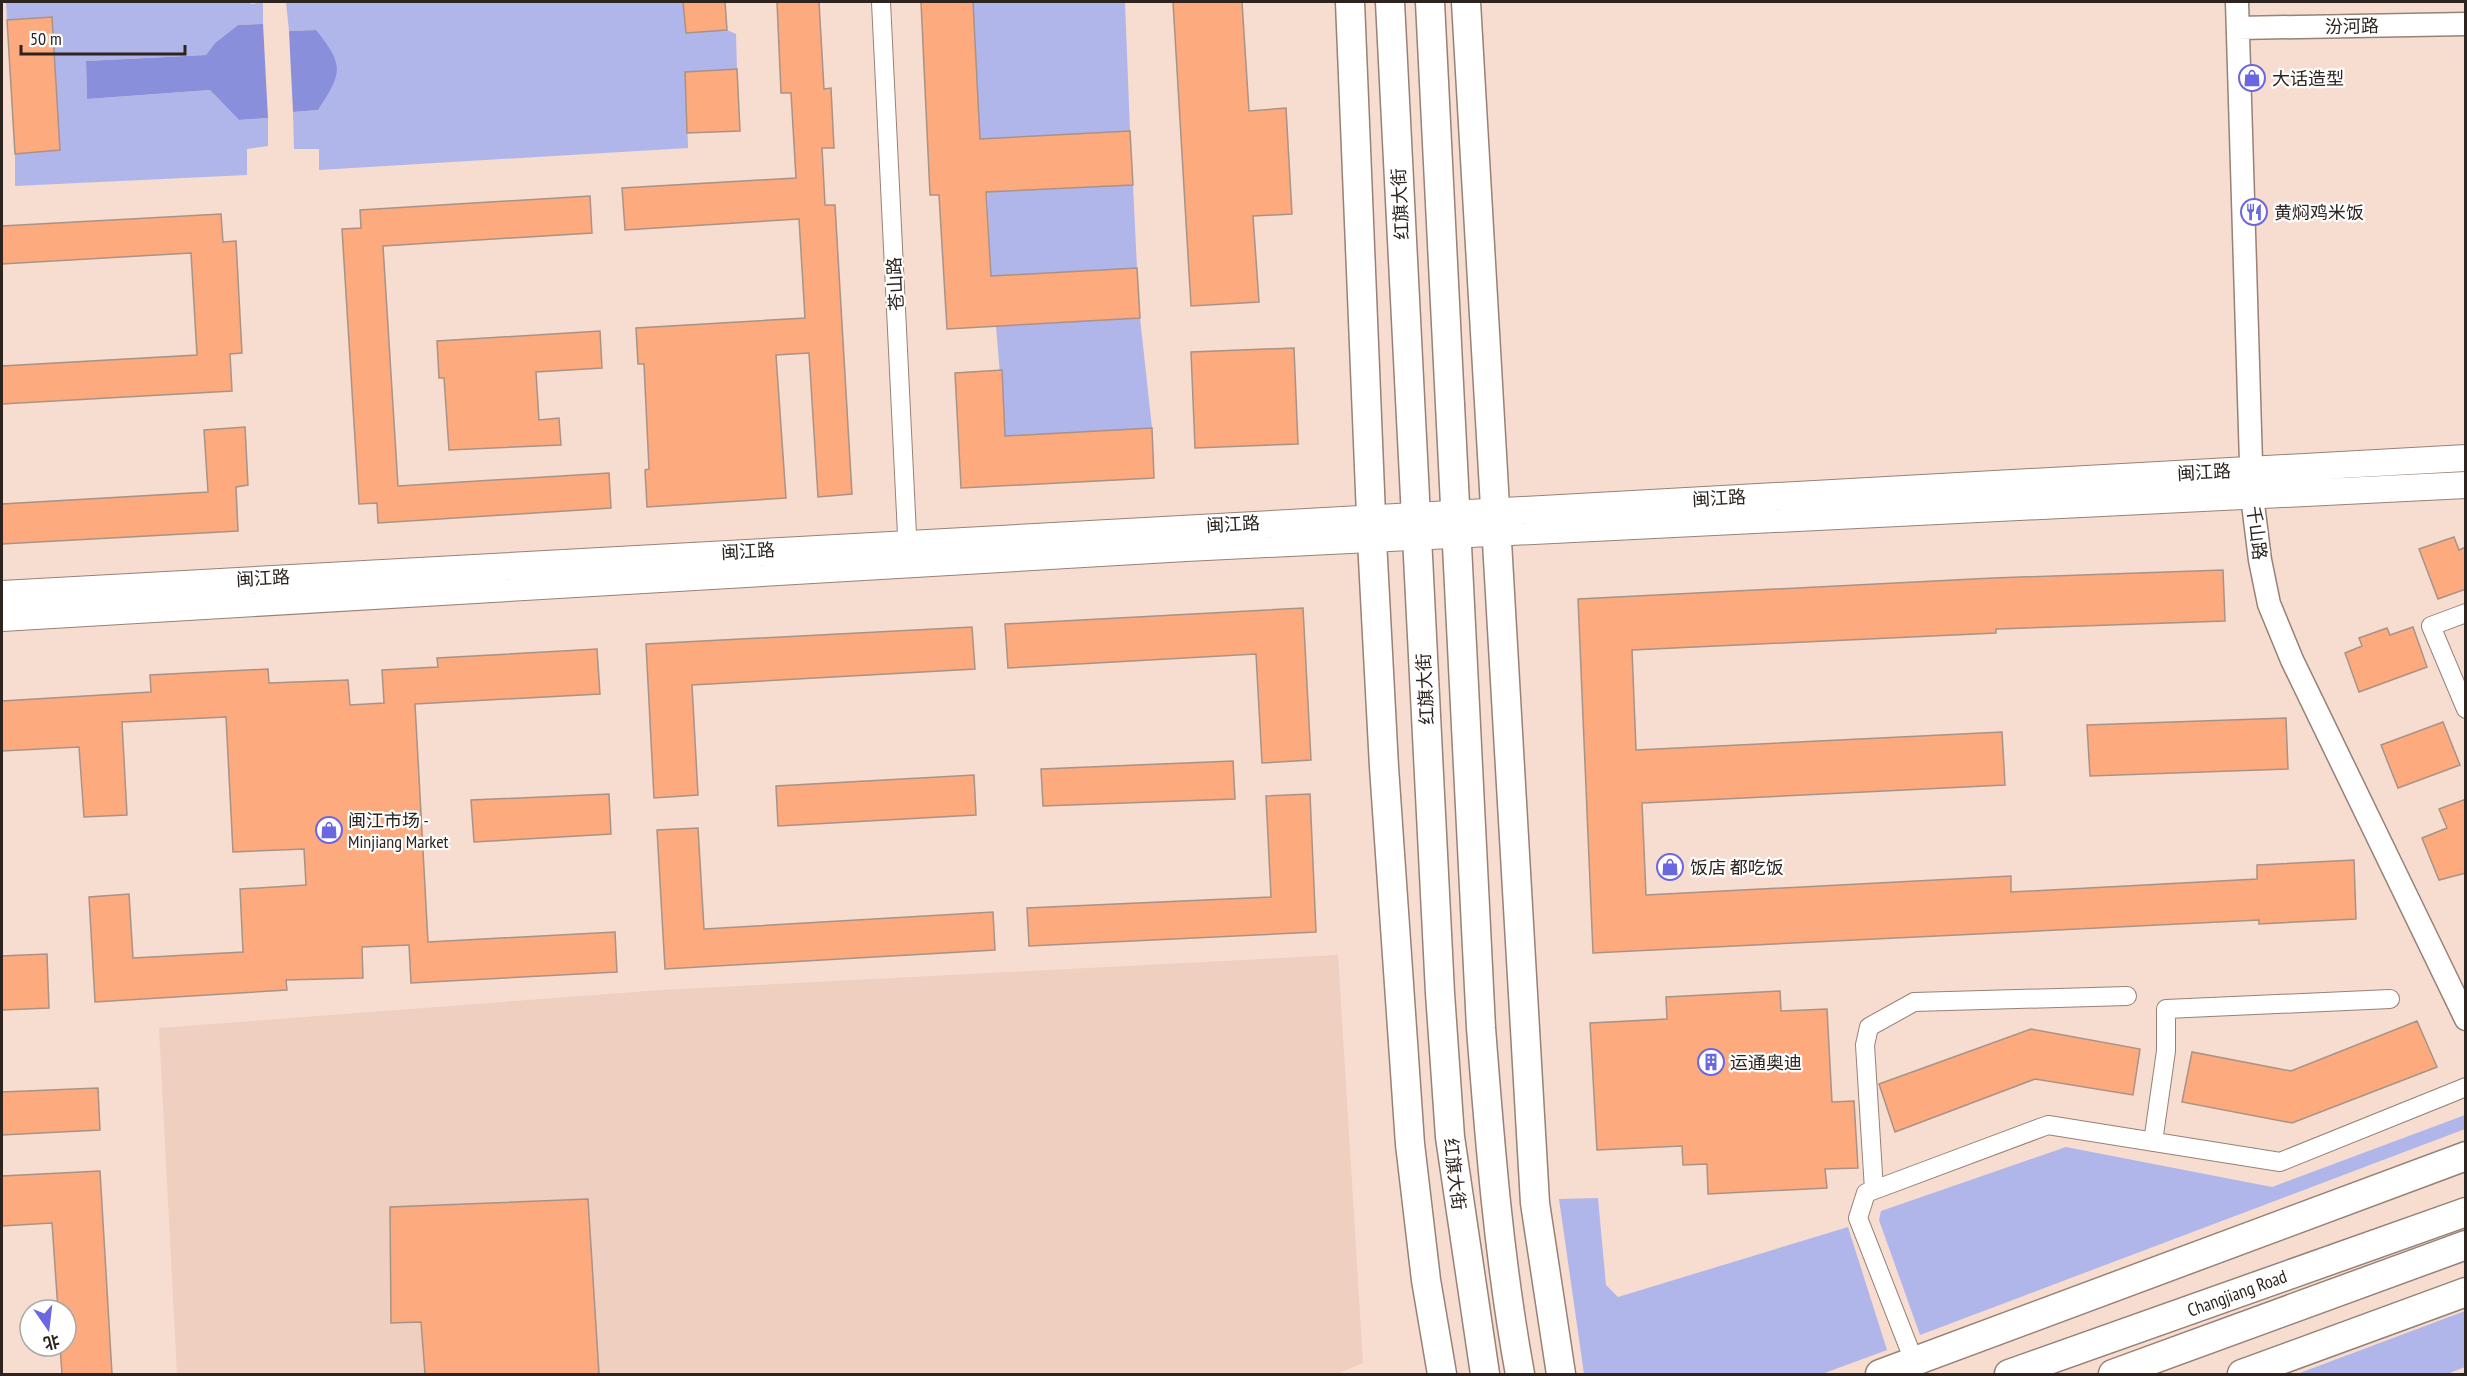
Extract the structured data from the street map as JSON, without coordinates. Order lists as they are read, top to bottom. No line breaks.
{"streets":{"main road":["红旗大街","闽江路","Changjiang Road"],"street":["汾河路","苍山路","千山路"]},"crossings":[["汾河路","千山路"],["红旗大街","闽江路"],["苍山路","闽江路"],["闽江路","千山路"]],"places":{"shop":["大话造型","闽江市场 - Minjiang Market","饭店 都吃饭"],"restaurant":["黄焖鸡米饭"],"building":["运通奥迪"]},"scale_bar":"50 m","north":"bottom"}
